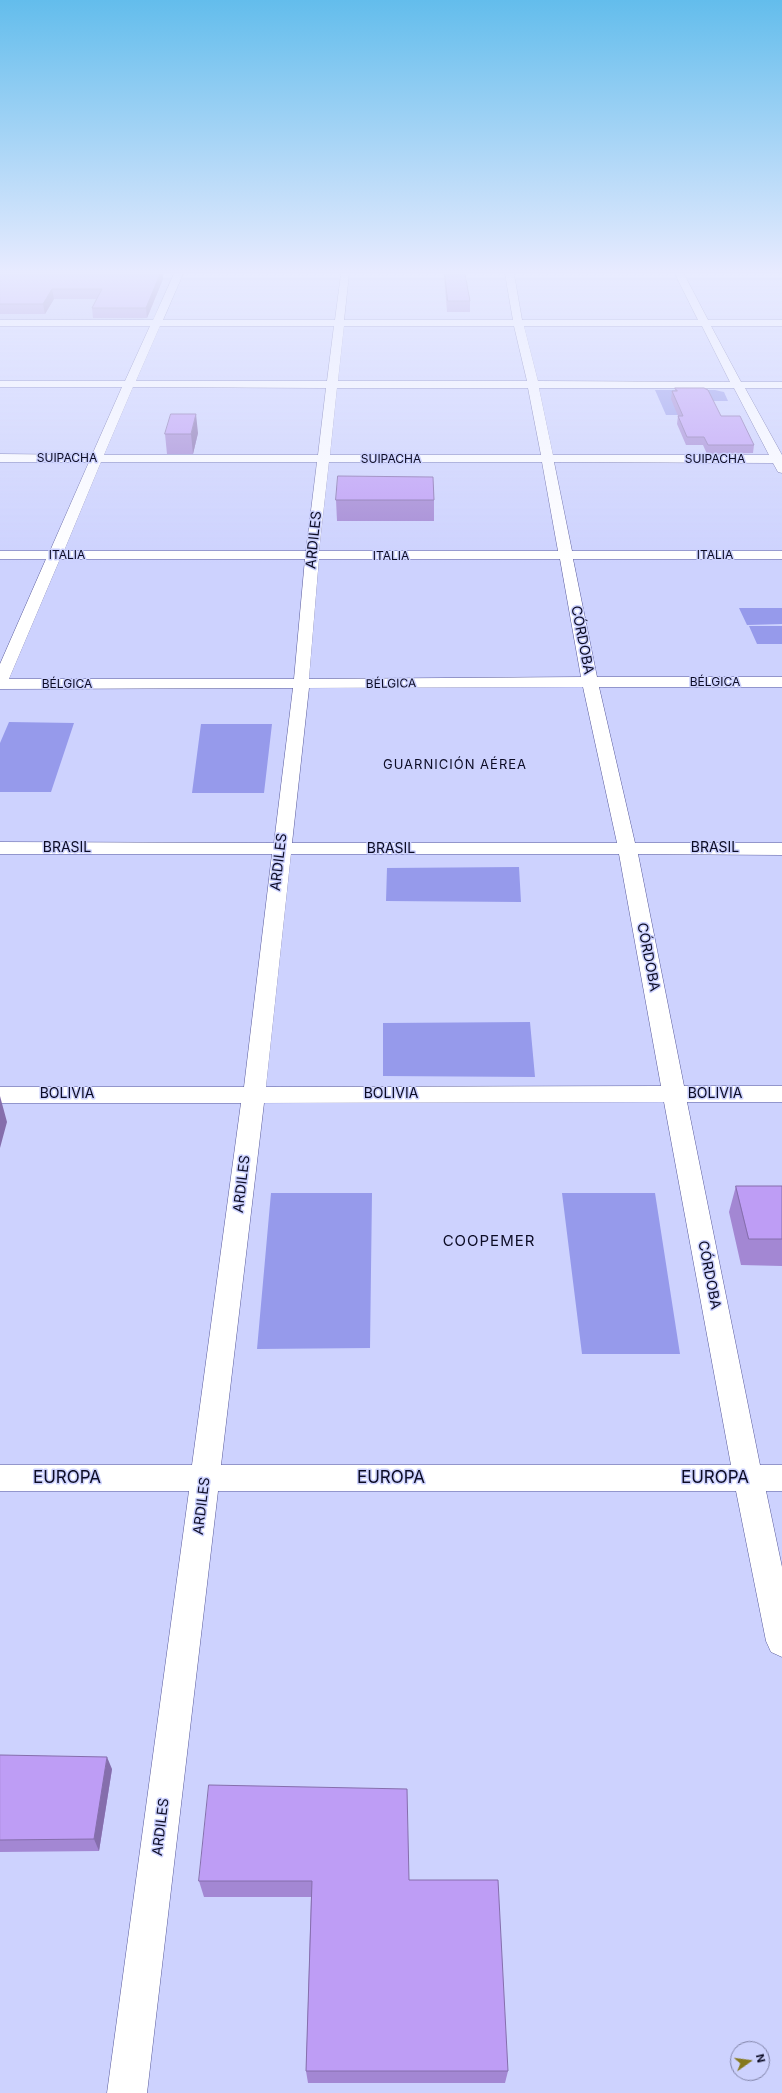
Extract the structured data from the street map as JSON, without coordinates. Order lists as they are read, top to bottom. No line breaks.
{"streets":{"street":["SUIPACHA","ARDILES","ITALIA","CÓRDOBA","BÉLGICA","BRASIL","BOLIVIA","EUROPA"]},"crossings":[["SUIPACHA","ARDILES"],["SUIPACHA","CÓRDOBA"],["ARDILES","ITALIA"],["ARDILES","BÉLGICA"],["ARDILES","BRASIL"],["ARDILES","BOLIVIA"],["ARDILES","EUROPA"],["ITALIA","CÓRDOBA"],["CÓRDOBA","BÉLGICA"],["CÓRDOBA","BRASIL"],["CÓRDOBA","BOLIVIA"],["CÓRDOBA","EUROPA"]],"districts":["GUARNICIÓN AÉREA","COOPEMER"],"north":"right"}
